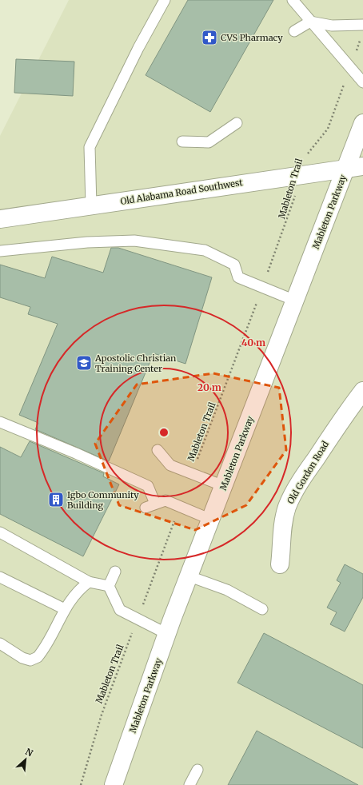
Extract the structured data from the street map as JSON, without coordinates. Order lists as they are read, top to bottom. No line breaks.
{"streets":{"main road":["Old Alabama Road Southwest","Mableton Parkway","Old Gordon Road"],"path":["Mableton Trail"]},"crossings":[["Mableton Trail","Old Alabama Road Southwest"],["Old Alabama Road Southwest","Mableton Parkway"]],"places":{"pharmacy":["CVS Pharmacy"],"school or university":["Apostolic Christian Training Center"],"building":["Igbo Community Building"]},"north":"top right","rings":["40 m","20 m"]}
